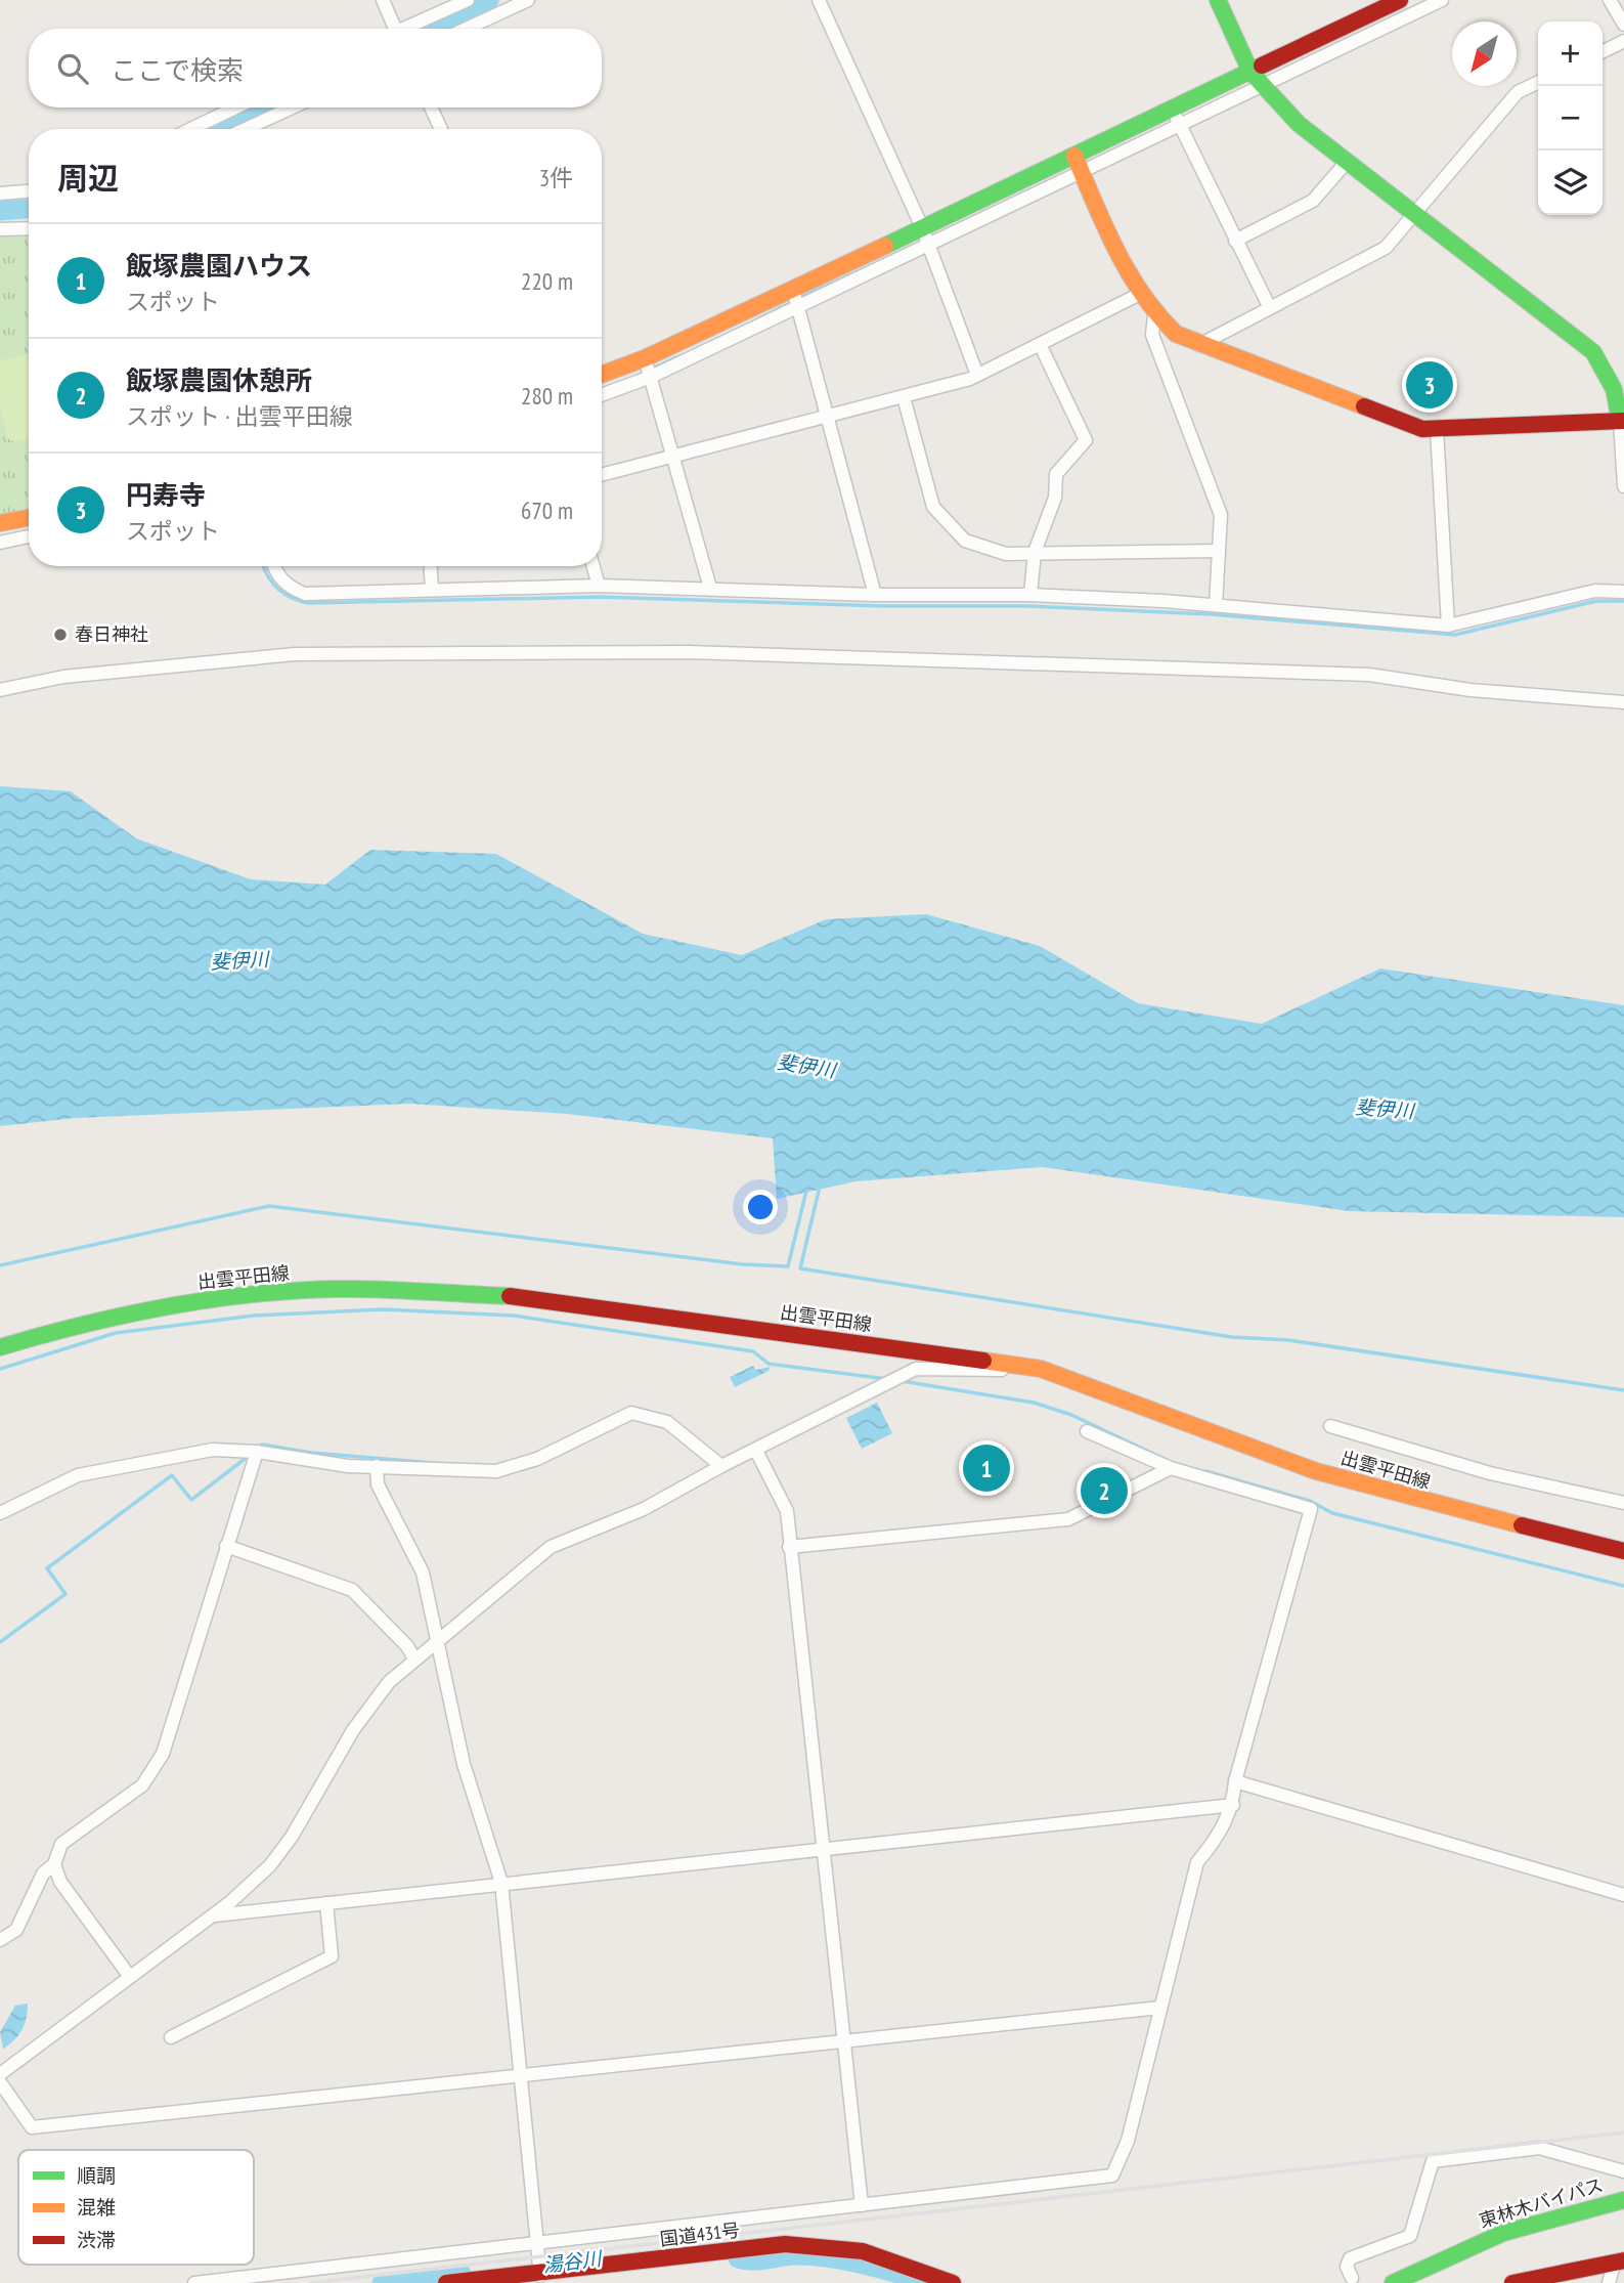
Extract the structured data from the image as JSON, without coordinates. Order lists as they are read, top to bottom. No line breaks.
{"streets":{"main road":["出雲平田線","東林木バイパス","国道431号"]},"water":["斐伊川","湯谷川"],"places":["春日神社"],"legend":["順調","混雑","渋滞"],"north":"bottom left","page":{"map_buttons":["+","−"],"search":"ここで検索","heading":["周辺","3件"],"list":[{"mark":"1","name":"飯塚農園ハウス","note":"スポット","value":"220 m"},{"mark":"2","name":"飯塚農園休憩所","note":"スポット · 出雲平田線","value":"280 m"},{"mark":"3","name":"円寿寺","note":"スポット","value":"670 m"}],"pins":["3","1","2"]}}
